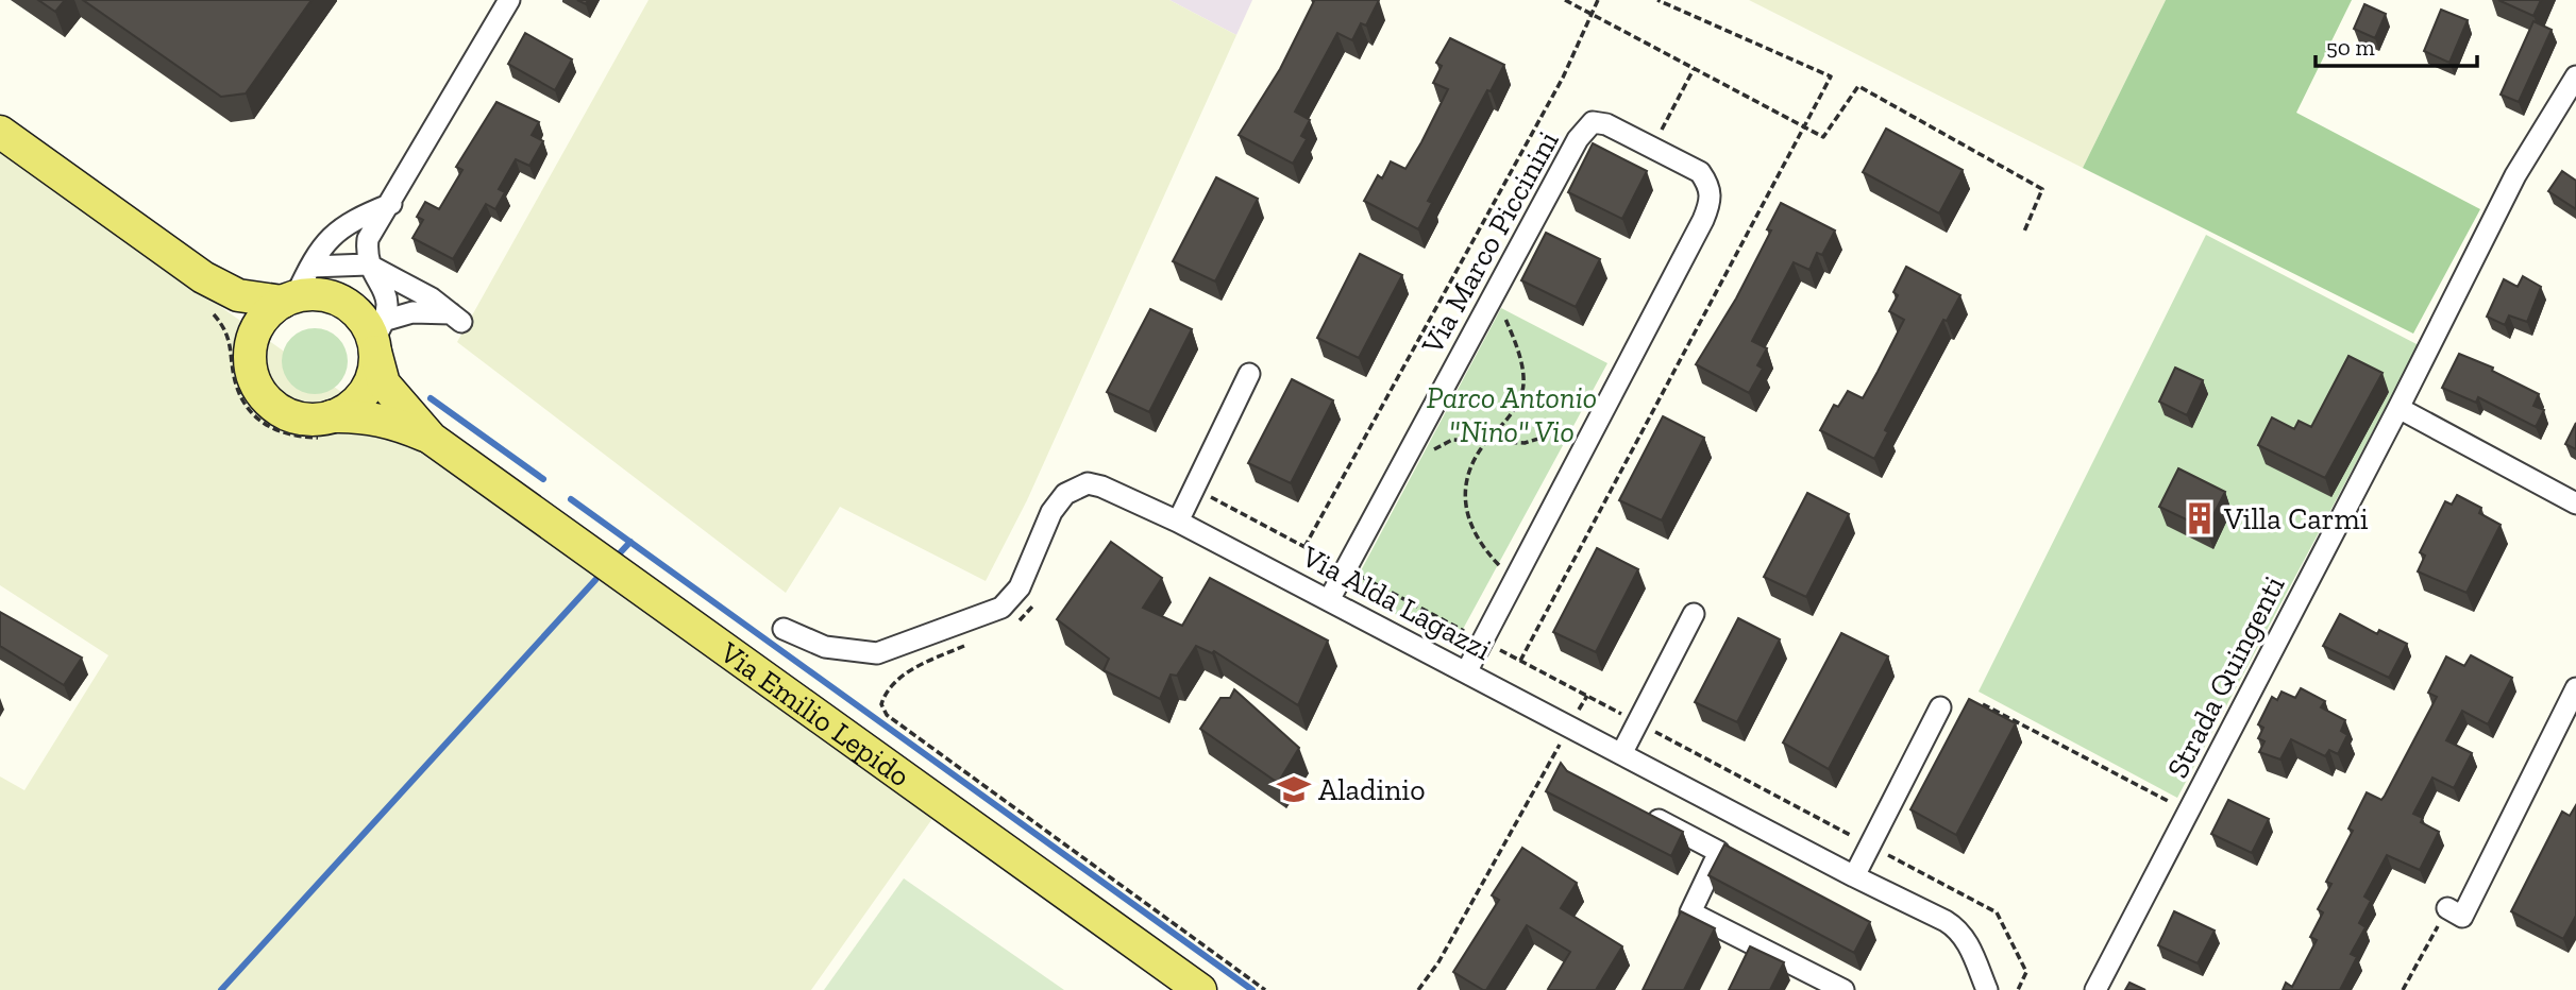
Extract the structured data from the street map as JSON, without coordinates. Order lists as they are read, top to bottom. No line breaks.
{"streets":{"main road":["Via Emilio Lepido"],"street":["Via Marco Piccinini","Via Alda Lagazzi","Strada Quingenti"]},"crossings":[["Via Marco Piccinini","Via Alda Lagazzi"]],"parks":["Parco Antonio \"Nino\" Vio"],"places":{"building":["Villa Carmi"],"school or university":["Aladinio"]},"scale_bar":"50 m"}
